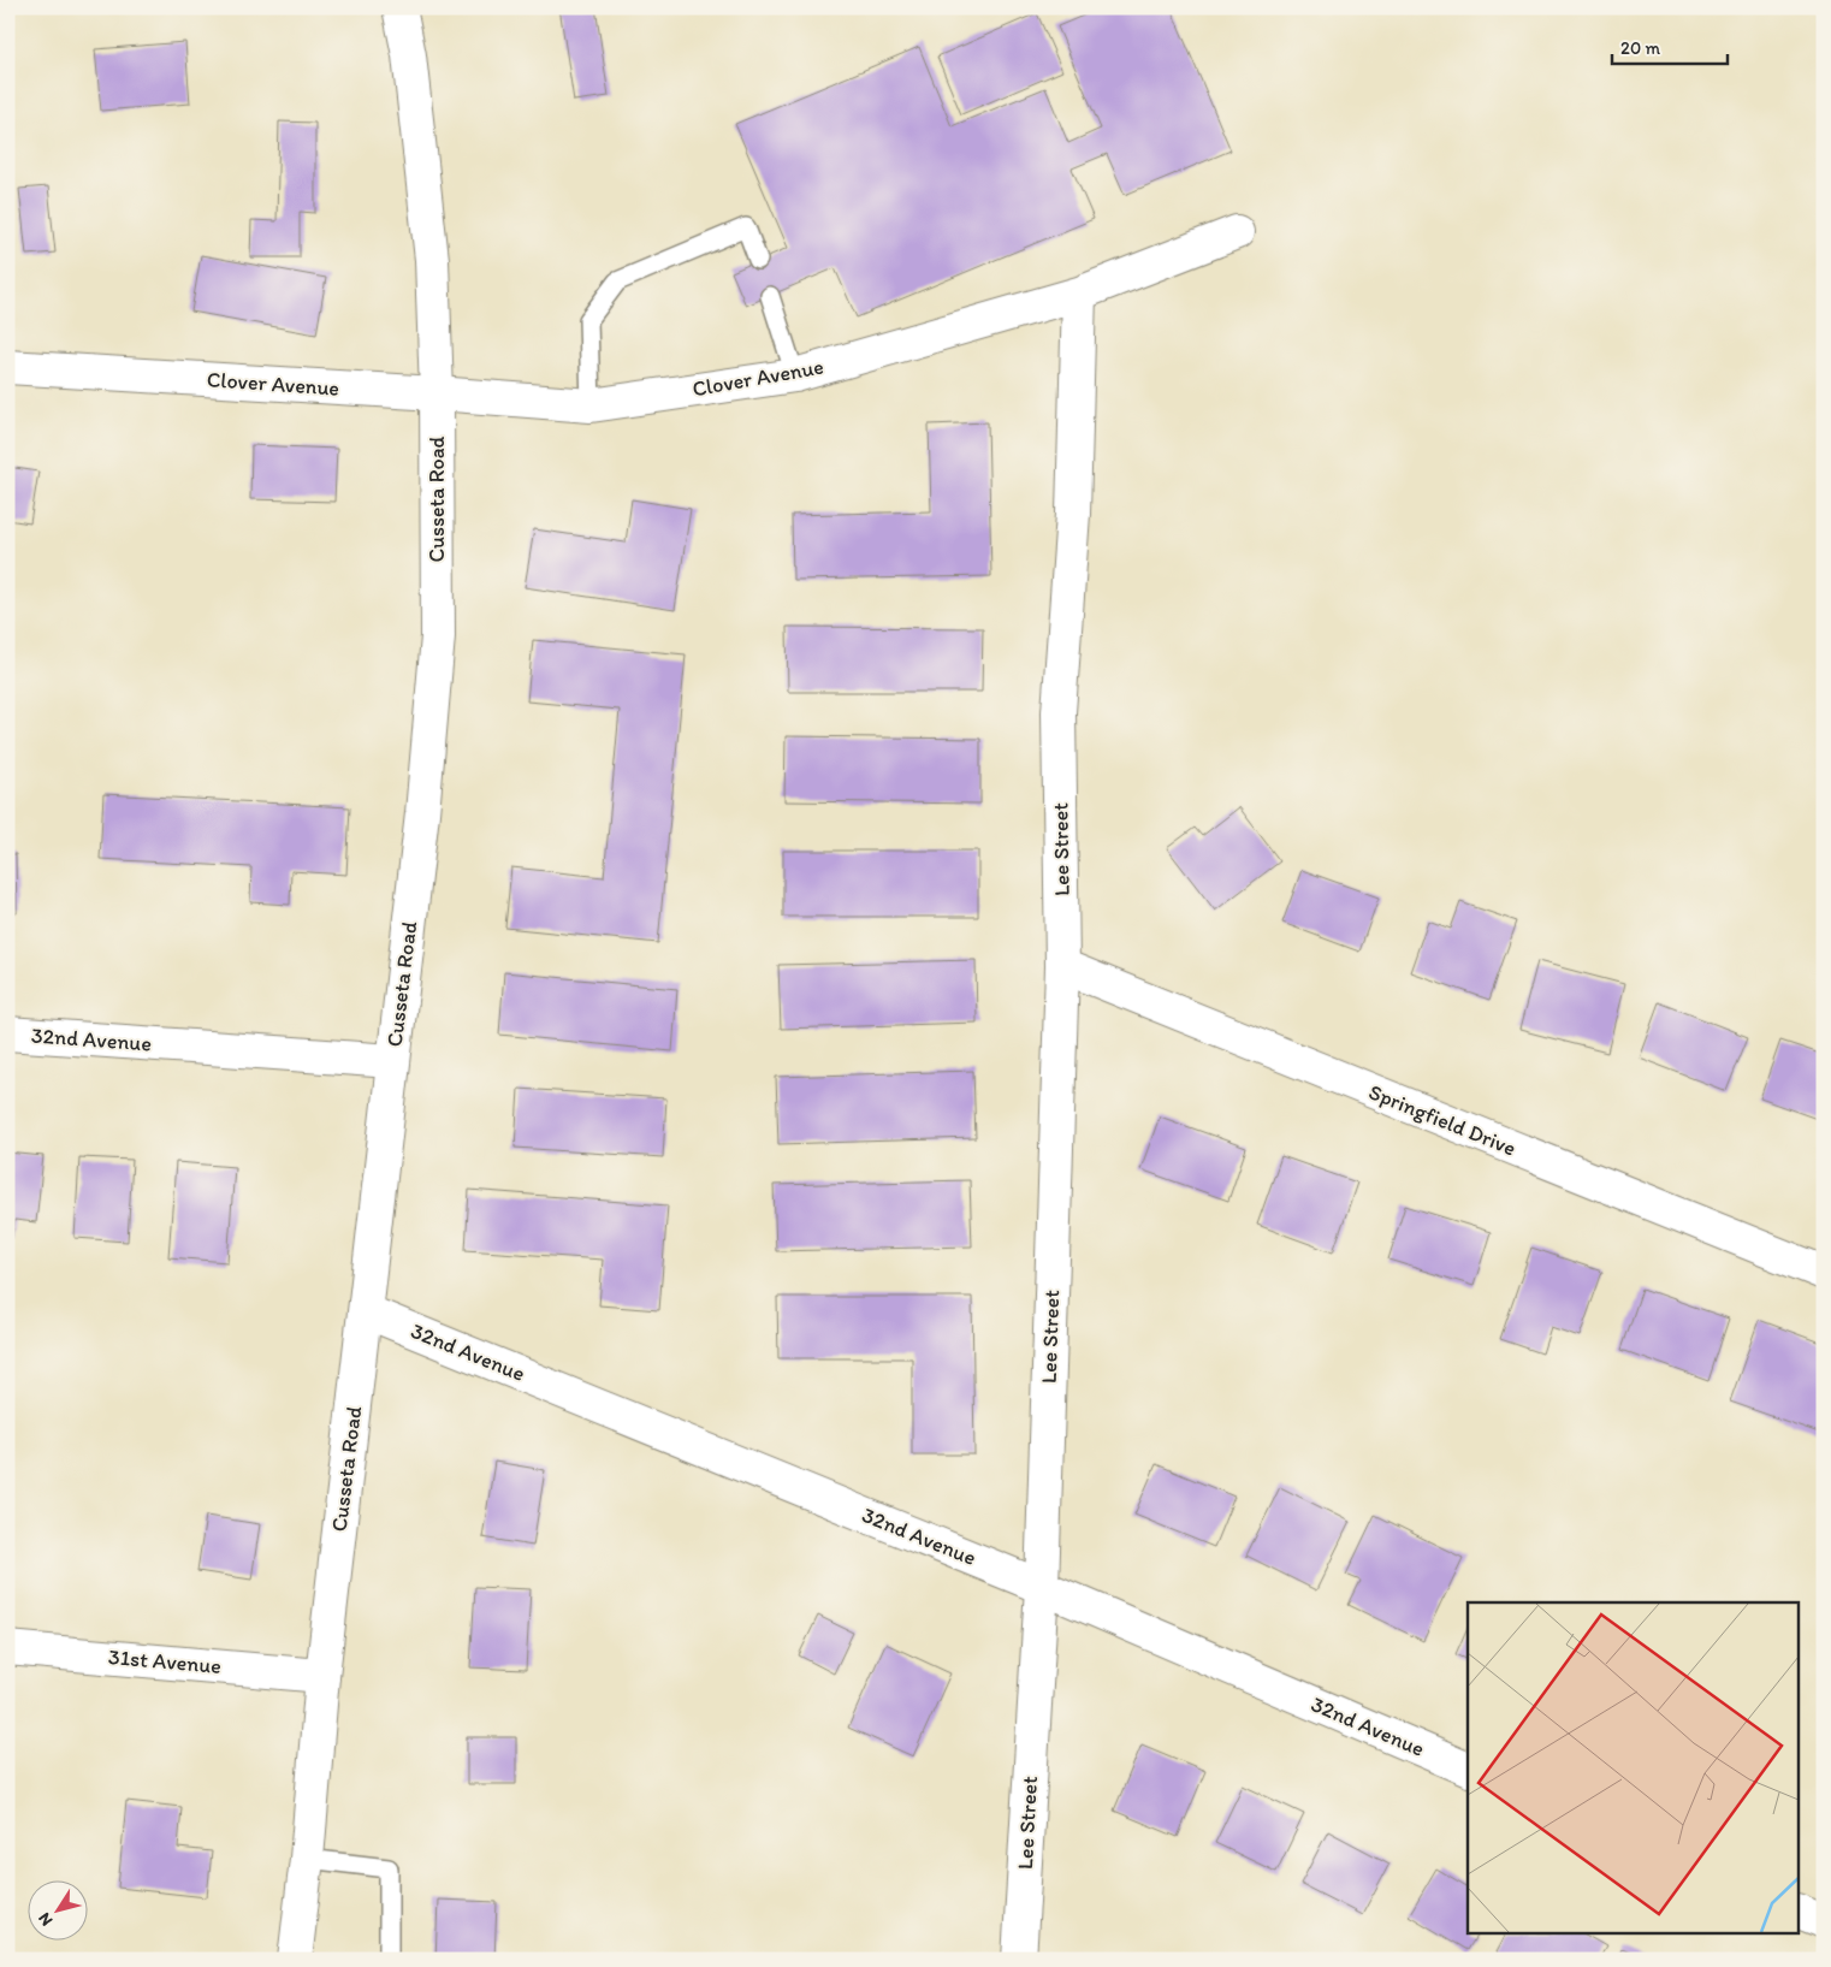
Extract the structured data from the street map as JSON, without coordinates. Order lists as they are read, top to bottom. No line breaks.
{"streets":{"street":["Clover Avenue","Cusseta Road","Lee Street","32nd Avenue","Springfield Drive","31st Avenue"]},"crossings":[["Clover Avenue","Cusseta Road"],["Clover Avenue","Lee Street"],["Cusseta Road","32nd Avenue"],["Cusseta Road","31st Avenue"],["Lee Street","32nd Avenue"],["Lee Street","Springfield Drive"]],"scale_bar":"20 m","north":"bottom left"}
